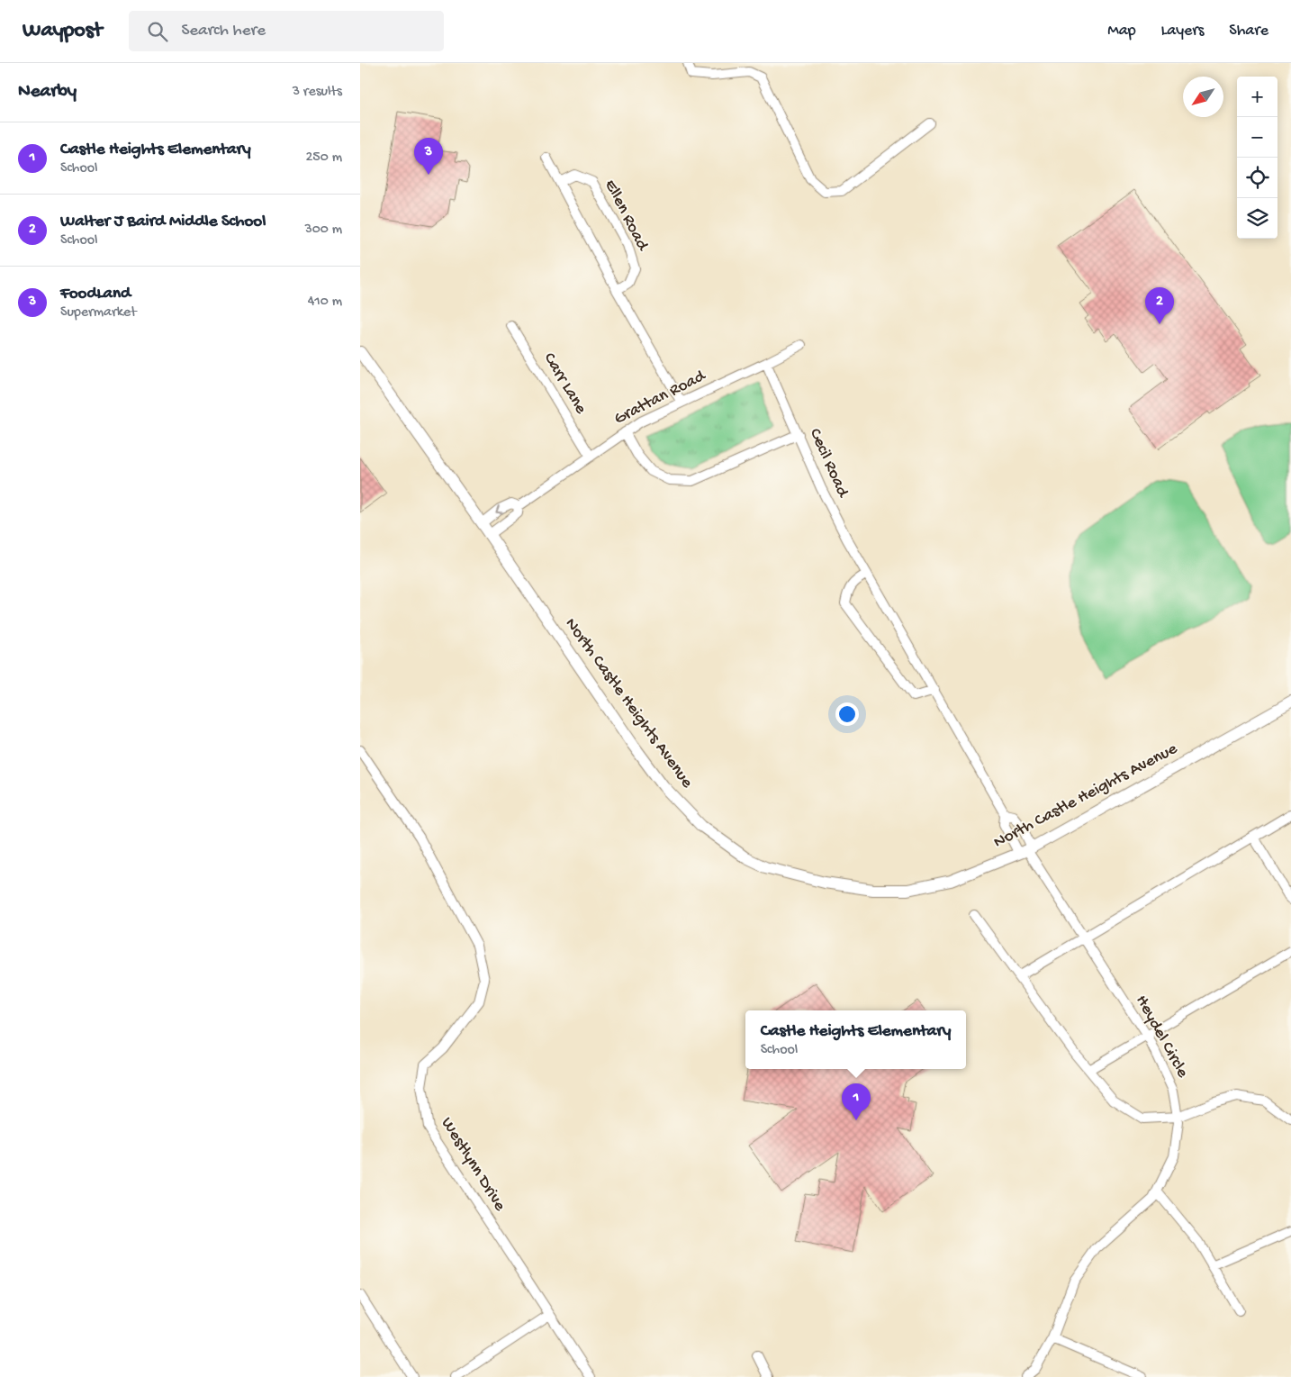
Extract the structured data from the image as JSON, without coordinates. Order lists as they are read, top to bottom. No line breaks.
{"streets":{"street":["Ellen Road","Carr Lane","Grattan Road","Cecil Road","North Castle Heights Avenue","Heydel Circle","Westlynn Drive"]},"crossings":[["Carr Lane","Grattan Road"],["Grattan Road","Cecil Road"],["North Castle Heights Avenue","Heydel Circle"]],"north":"bottom left","page":{"header":"Waypost","search":"Search here","nav":["Map","Layers","Share"],"heading":["Nearby","3 results"],"map_buttons":["+","−"],"list":[{"mark":"1","name":"Castle Heights Elementary","note":"School","value":"250 m"},{"mark":"2","name":"Walter J Baird Middle School","note":"School","value":"300 m"},{"mark":"3","name":"FoodLand","note":"Supermarket","value":"410 m"}],"pins":["3","2","1"],"popup":["Castle Heights Elementary","School"]}}
